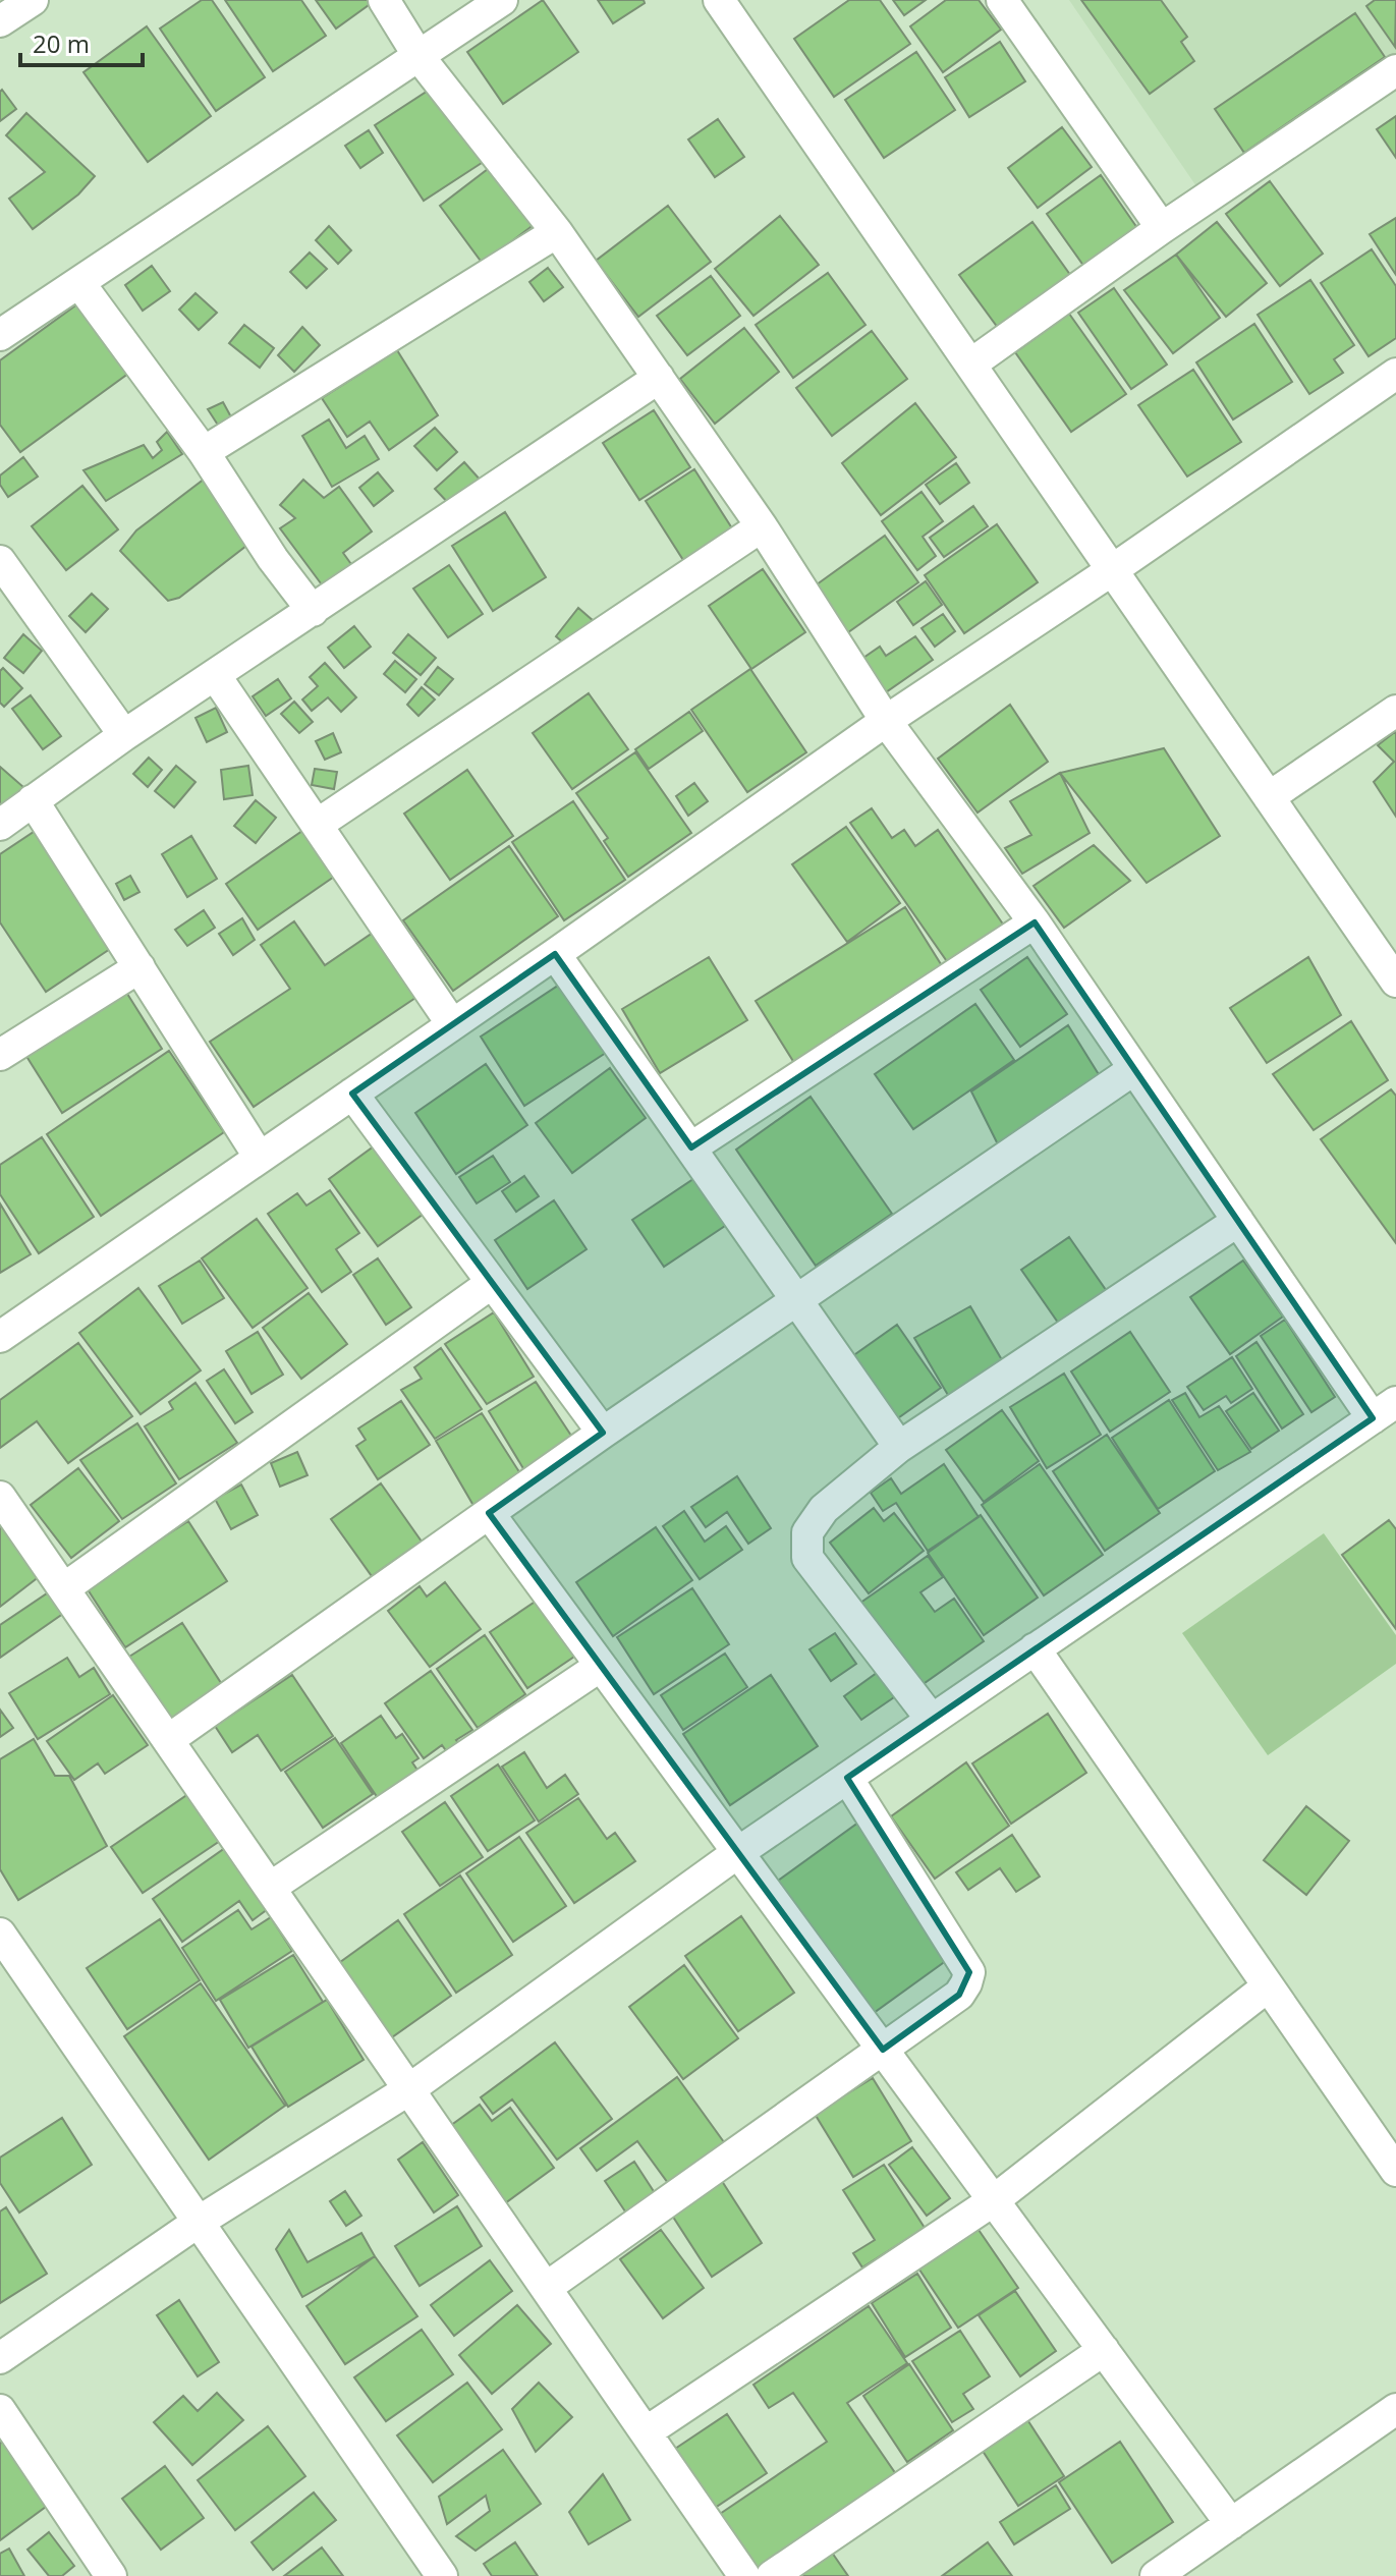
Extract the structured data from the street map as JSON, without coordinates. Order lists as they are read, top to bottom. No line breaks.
{"scale_bar":"20 m"}
